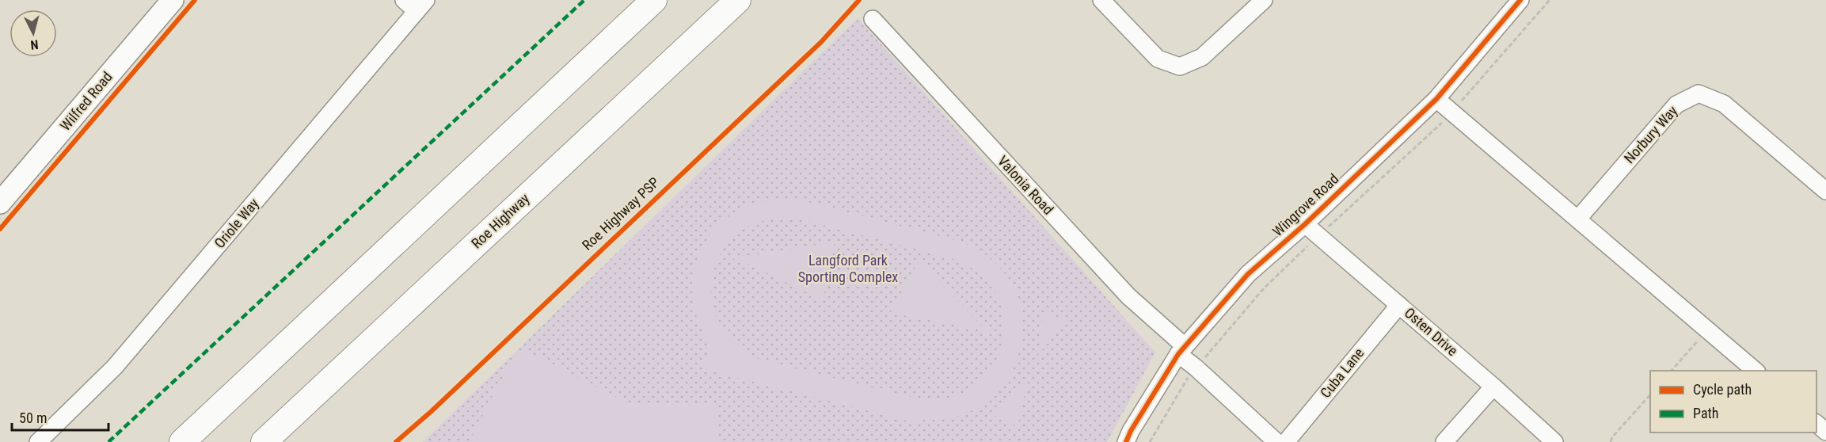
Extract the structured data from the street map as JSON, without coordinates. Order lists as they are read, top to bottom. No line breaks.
{"streets":{"highway":["Roe Highway"],"main road":["Wilfred Road"],"street":["Norbury Way","Valonia Road","Wingrove Road","Oriole Way","Osten Drive","Cuba Lane"],"cycle path":["Roe Highway PSP"]},"crossings":[["Valonia Road","Wingrove Road"],["Wingrove Road","Osten Drive"],["Osten Drive","Cuba Lane"]],"parks":["Langford Park Sporting Complex"],"legend":["Cycle path","Path"],"scale_bar":"50 m","north":"bottom"}
